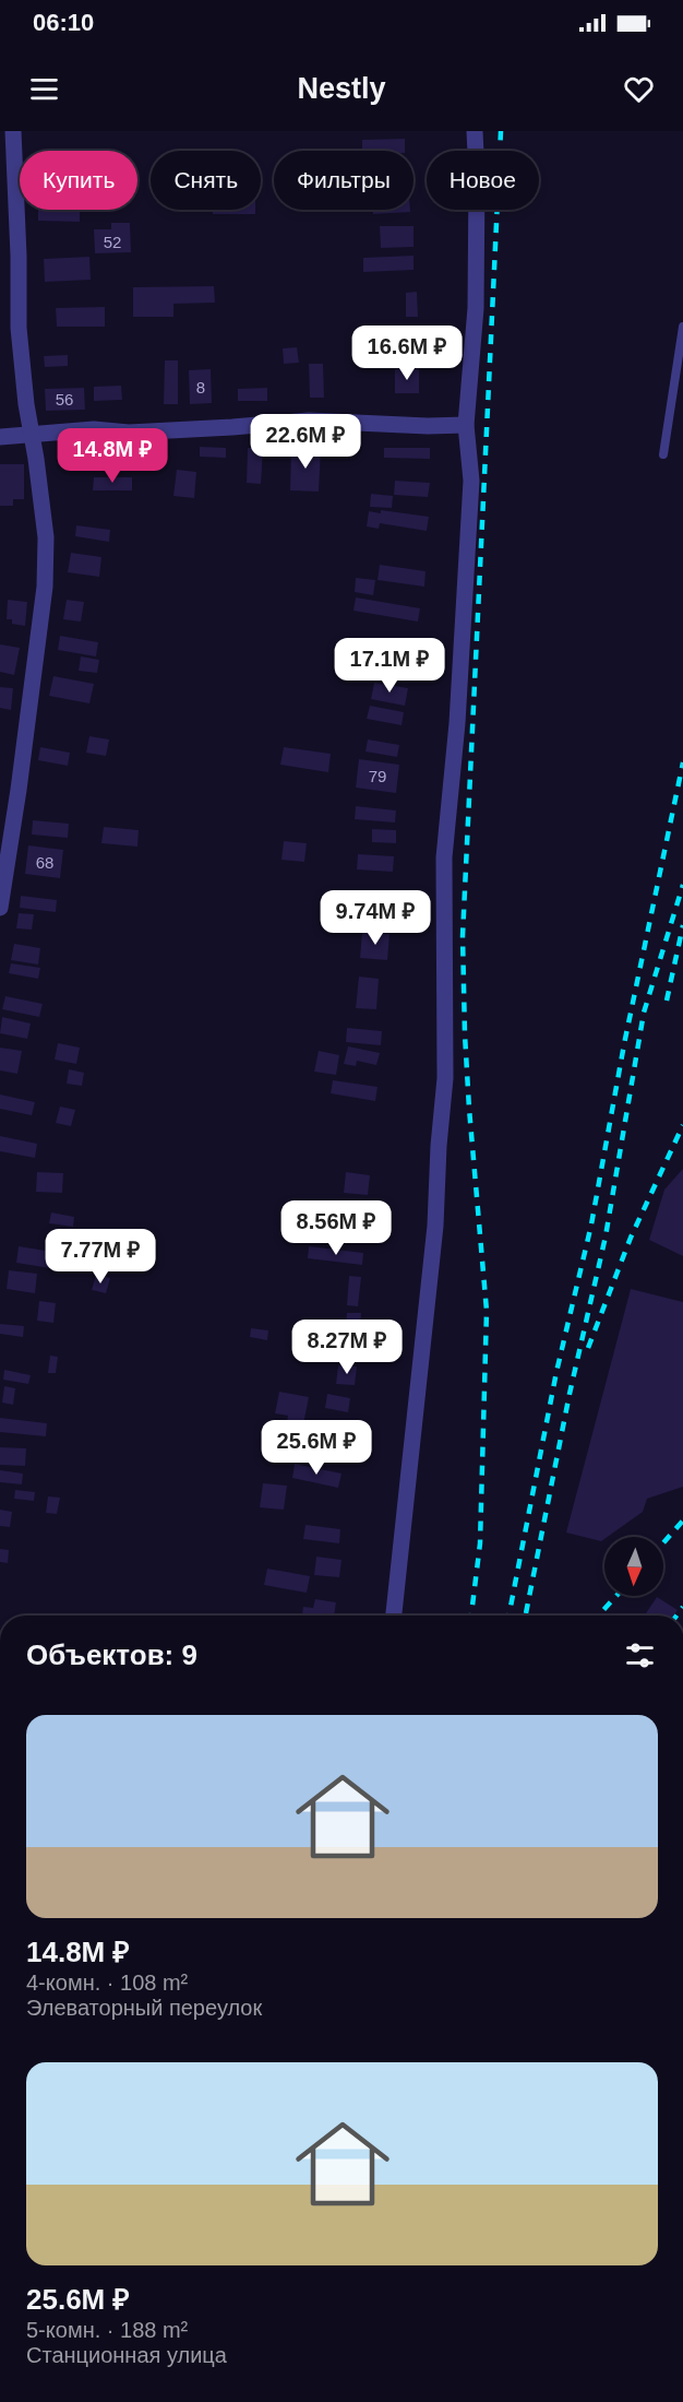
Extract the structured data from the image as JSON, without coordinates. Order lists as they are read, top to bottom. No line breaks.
{"house_numbers":["52","8","56","79","68"],"north":"bottom","page":{"status":"06:10","header":"Nestly","chip":["Купить","Снять","Фильтры","Новое"],"price":["16.6M ₽","22.6M ₽","14.8M ₽","17.1M ₽","9.74M ₽","8.56M ₽","7.77M ₽","8.27M ₽","25.6M ₽"],"heading":"Объектов: 9","list":[{"name":"14.8M ₽","note":"4-комн. · 108 m² · Элеваторный переулок"},{"name":"25.6M ₽","note":"5-комн. · 188 m² · Станционная улица"}]}}
